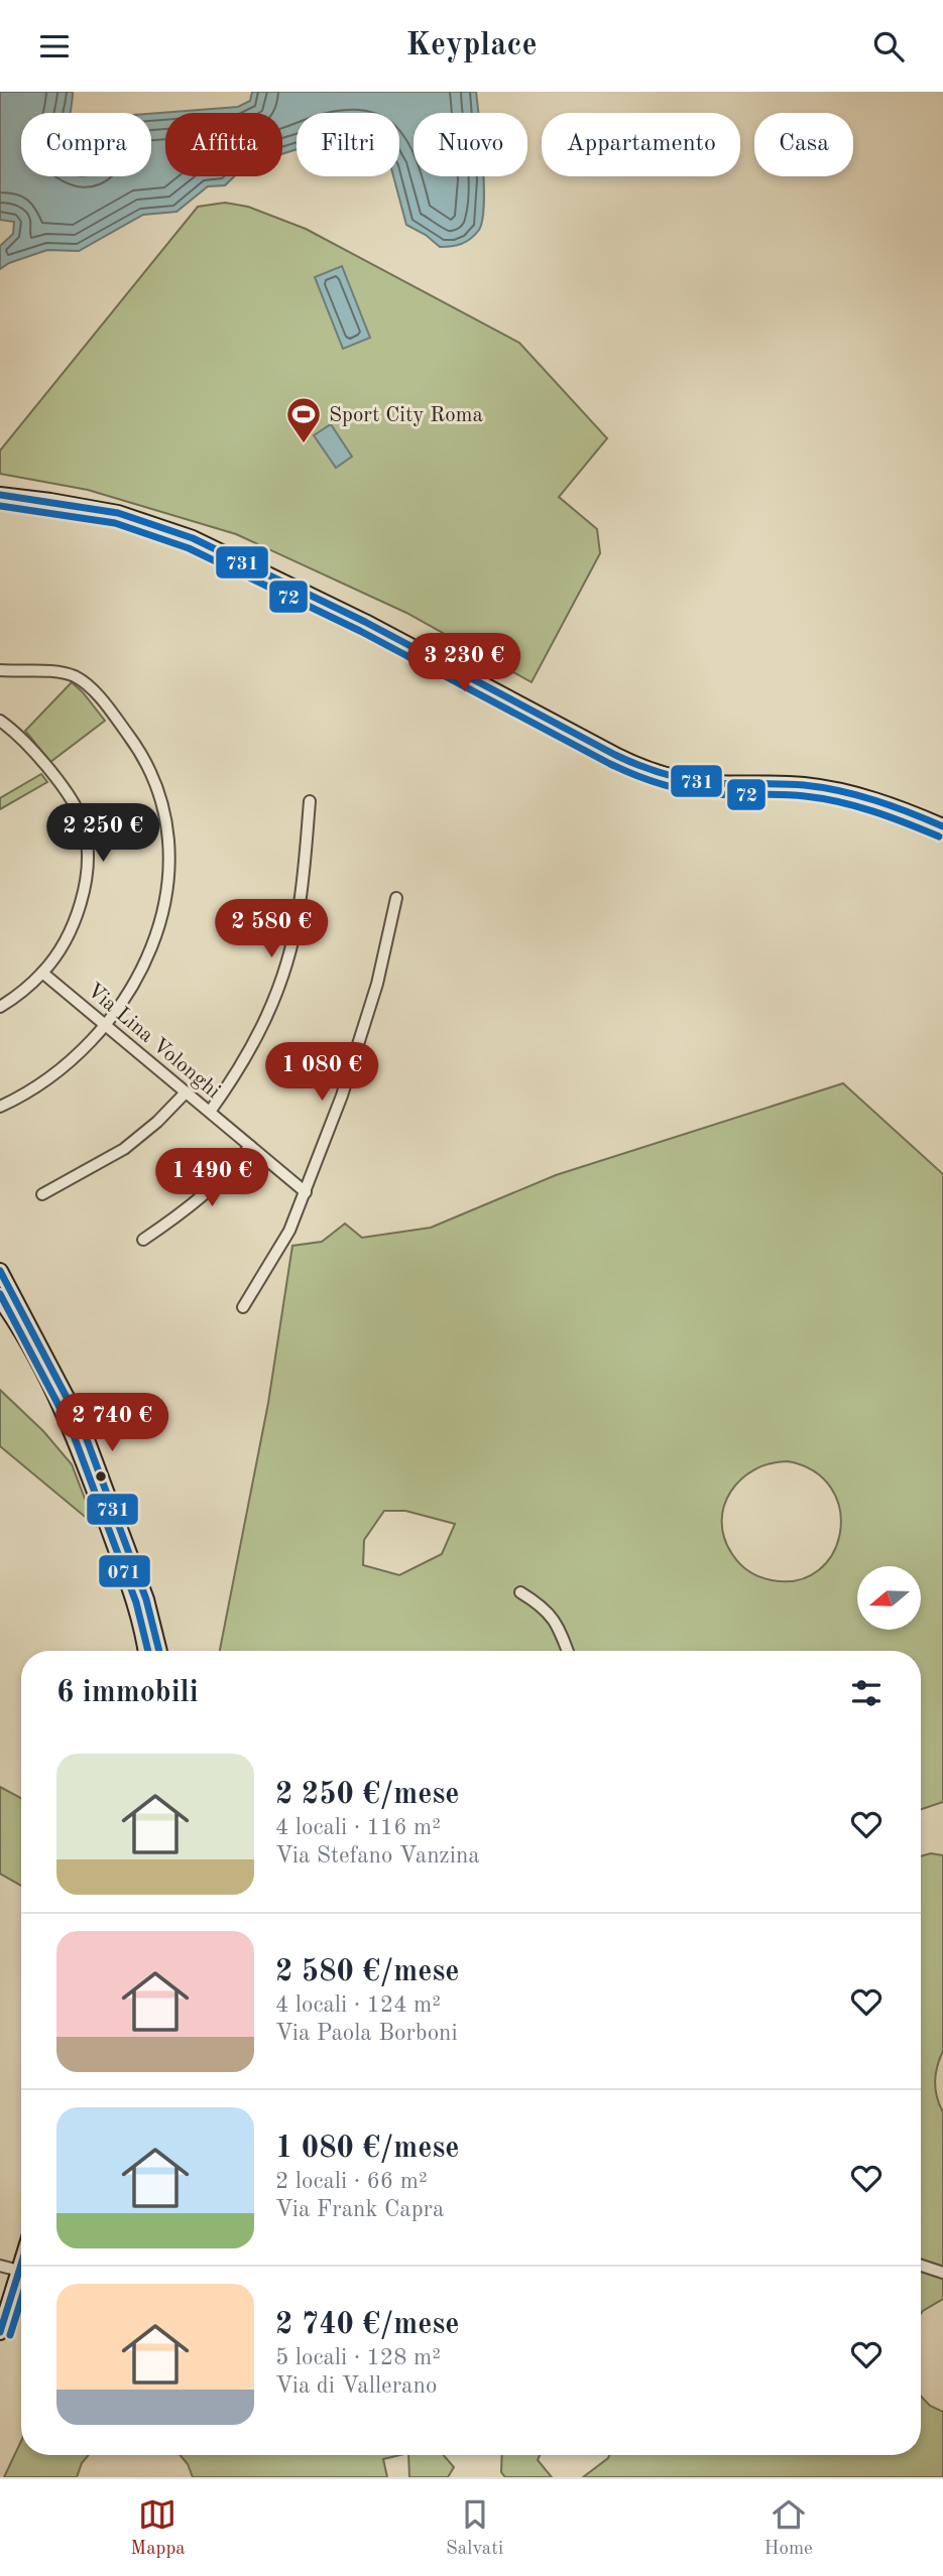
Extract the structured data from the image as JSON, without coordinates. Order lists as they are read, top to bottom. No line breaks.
{"streets":{"street":["Via Lina Volonghi"]},"places":{"sports":["Sport City Roma"]},"lines":["transit line 731","transit line 72","transit line 071"],"north":"left","page":{"header":"Keyplace","chip":["Compra","Affitta","Filtri","Nuovo","Appartamento","Casa"],"price":["3 230 €","2 250 €","2 580 €","1 080 €","1 490 €","2 740 €"],"heading":"6 immobili","list":[{"name":"2 250 €/mese","note":"4 locali · 116 m² · Via Stefano Vanzina"},{"name":"2 580 €/mese","note":"4 locali · 124 m² · Via Paola Borboni"},{"name":"1 080 €/mese","note":"2 locali · 66 m² · Via Frank Capra"},{"name":"2 740 €/mese","note":"5 locali · 128 m² · Via di Vallerano"}],"tabs":["Mappa","Salvati","Home"]}}
